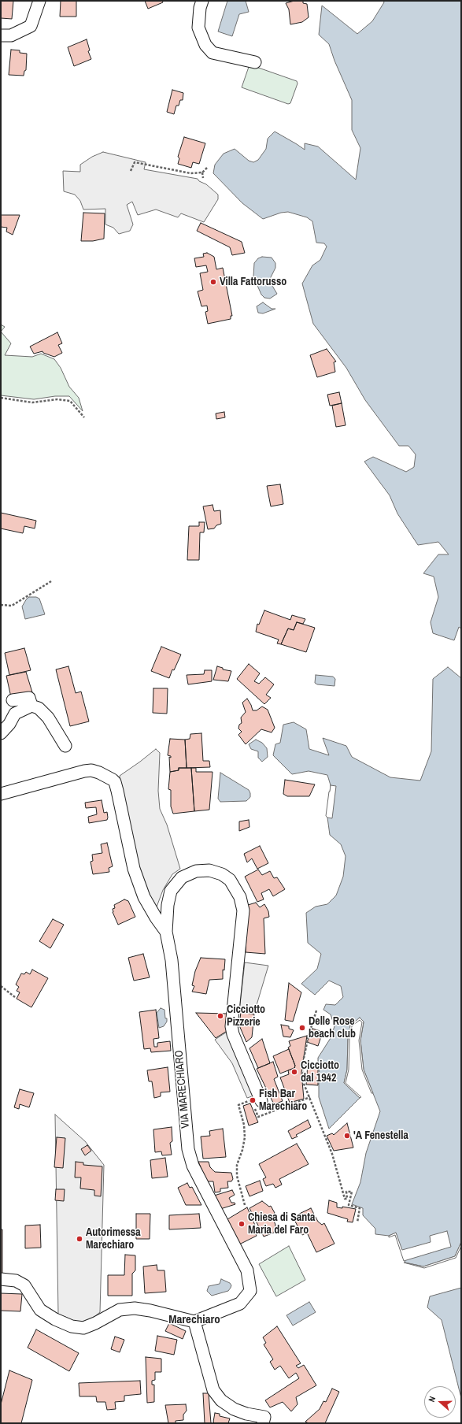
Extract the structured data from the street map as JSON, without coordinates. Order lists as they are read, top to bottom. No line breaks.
{"streets":{"street":["VIA MARECHIARO"]},"districts":["Marechiaro"],"places":["Villa Fattorusso","Cicciotto Pizzerie","Delle Rose beach club","Cicciotto dal 1942","Fish Bar Marechiaro","'A Fenestella","Chiesa di Santa Maria del Faro","Autorimessa Marechiaro"],"north":"left"}
